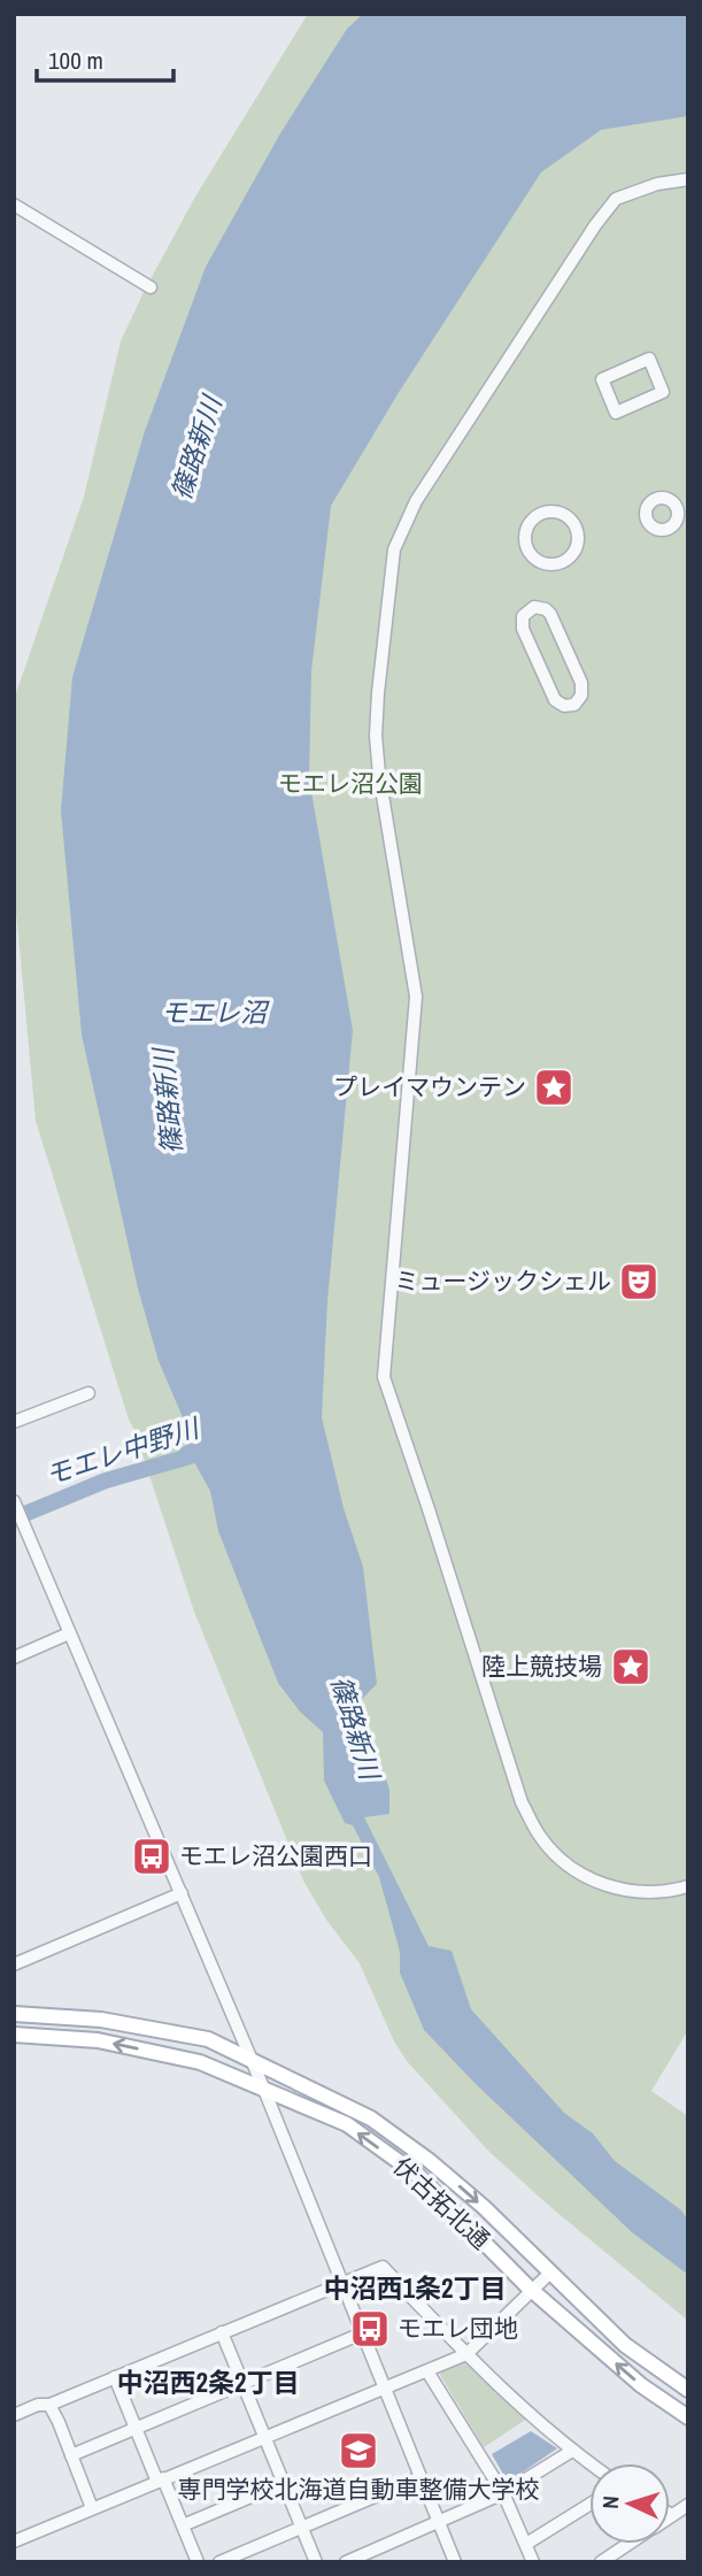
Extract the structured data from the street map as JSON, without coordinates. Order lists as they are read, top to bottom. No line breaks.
{"streets":{"main road":["伏古拓北通"]},"districts":["中沼西1条2丁目","中沼西2条2丁目"],"water":["篠路新川","モエレ沼","モエレ中野川"],"parks":["モエレ沼公園"],"places":{"place":["プレイマウンテン","陸上競技場"],"theatre":["ミュージックシェル"],"bus stop":["モエレ沼公園西口","モエレ団地"],"school or university":["専門学校北海道自動車整備大学校"]},"scale_bar":"100 m","north":"left"}
